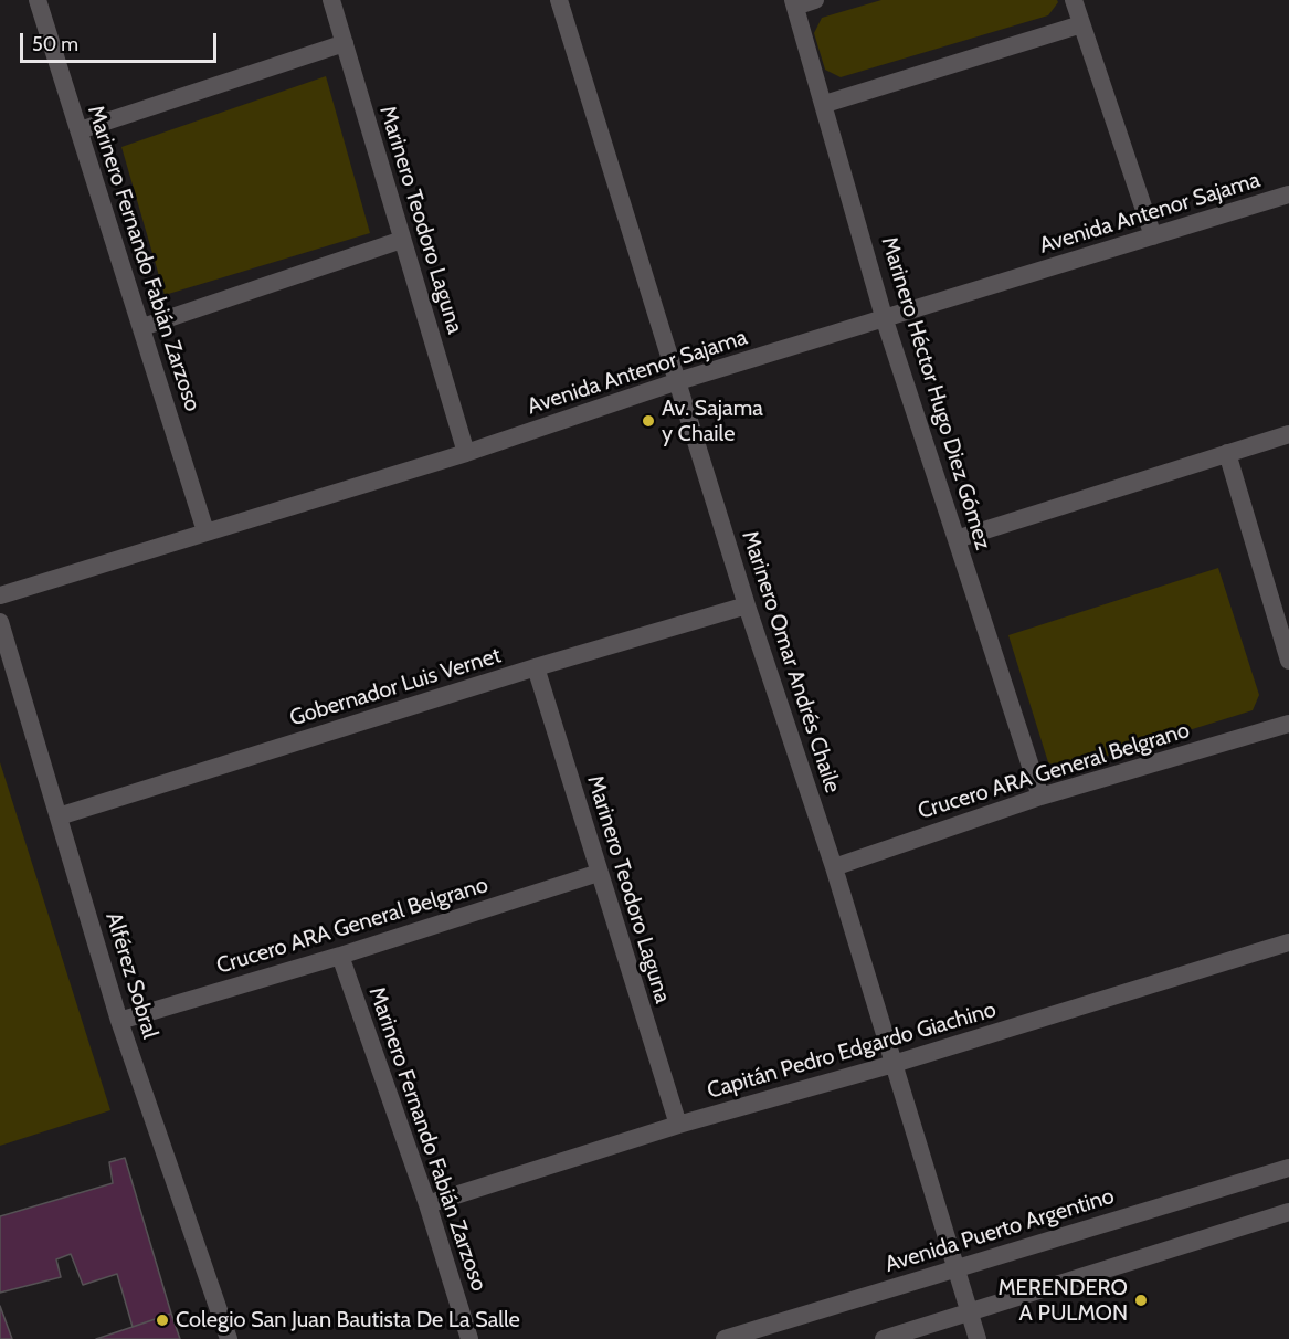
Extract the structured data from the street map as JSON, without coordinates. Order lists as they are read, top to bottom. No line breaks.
{"streets":{"street":["Avenida Antenor Sajama","Marinero Teodoro Laguna","Marinero Fernando Fabián Zarzoso","Marinero Héctor Hugo Diez Gómez","Marinero Omar Andrés Chaile","Gobernador Luis Vernet","Crucero ARA General Belgrano","Alférez Sobral","Capitán Pedro Edgardo Giachino","Avenida Puerto Argentino"]},"crossings":[["Avenida Antenor Sajama","Marinero Teodoro Laguna"],["Avenida Antenor Sajama","Marinero Fernando Fabián Zarzoso"],["Avenida Antenor Sajama","Marinero Héctor Hugo Diez Gómez"],["Avenida Antenor Sajama","Marinero Omar Andrés Chaile"],["Marinero Teodoro Laguna","Gobernador Luis Vernet"],["Marinero Teodoro Laguna","Crucero ARA General Belgrano"],["Marinero Teodoro Laguna","Capitán Pedro Edgardo Giachino"],["Marinero Fernando Fabián Zarzoso","Crucero ARA General Belgrano"],["Marinero Fernando Fabián Zarzoso","Capitán Pedro Edgardo Giachino"],["Marinero Héctor Hugo Diez Gómez","Crucero ARA General Belgrano"],["Marinero Omar Andrés Chaile","Gobernador Luis Vernet"],["Marinero Omar Andrés Chaile","Crucero ARA General Belgrano"],["Marinero Omar Andrés Chaile","Capitán Pedro Edgardo Giachino"],["Marinero Omar Andrés Chaile","Avenida Puerto Argentino"],["Gobernador Luis Vernet","Alférez Sobral"],["Crucero ARA General Belgrano","Alférez Sobral"]],"places":["Av. Sajama y Chaile","MERENDERO A PULMON","Colegio San Juan Bautista De La Salle"],"scale_bar":"50 m"}
